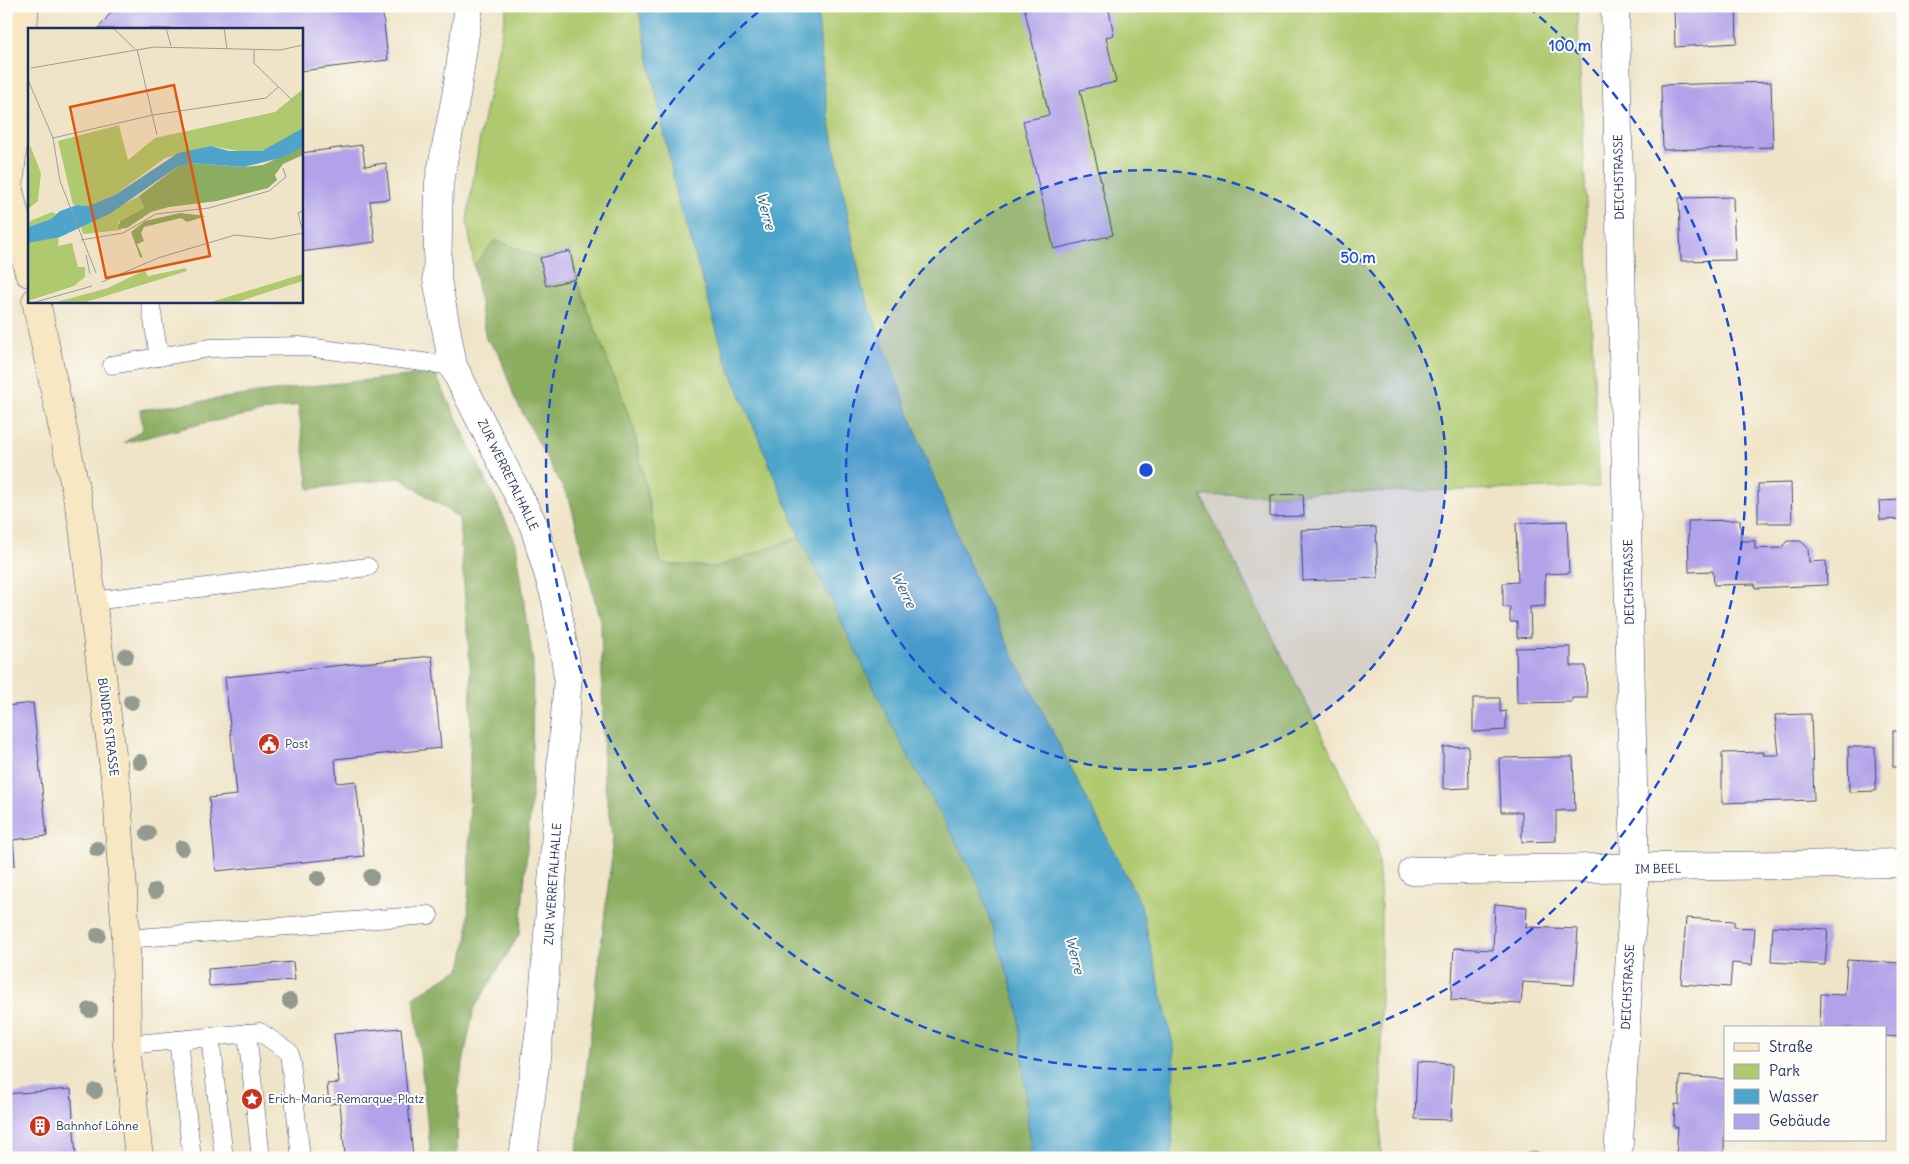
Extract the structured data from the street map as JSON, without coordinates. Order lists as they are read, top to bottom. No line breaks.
{"streets":{"main road":["BÜNDER STRASSE"],"street":["DEICHSTRASSE","ZUR WERRETALHALLE","IM BEEL"]},"crossings":[["DEICHSTRASSE","IM BEEL"]],"water":["Werre"],"places":{"public building":["Post"],"place":["Erich-Maria-Remarque-Platz"],"building":["Bahnhof Löhne"]},"legend":["Straße","Park","Wasser","Gebäude"],"rings":["100 m","50 m"]}
